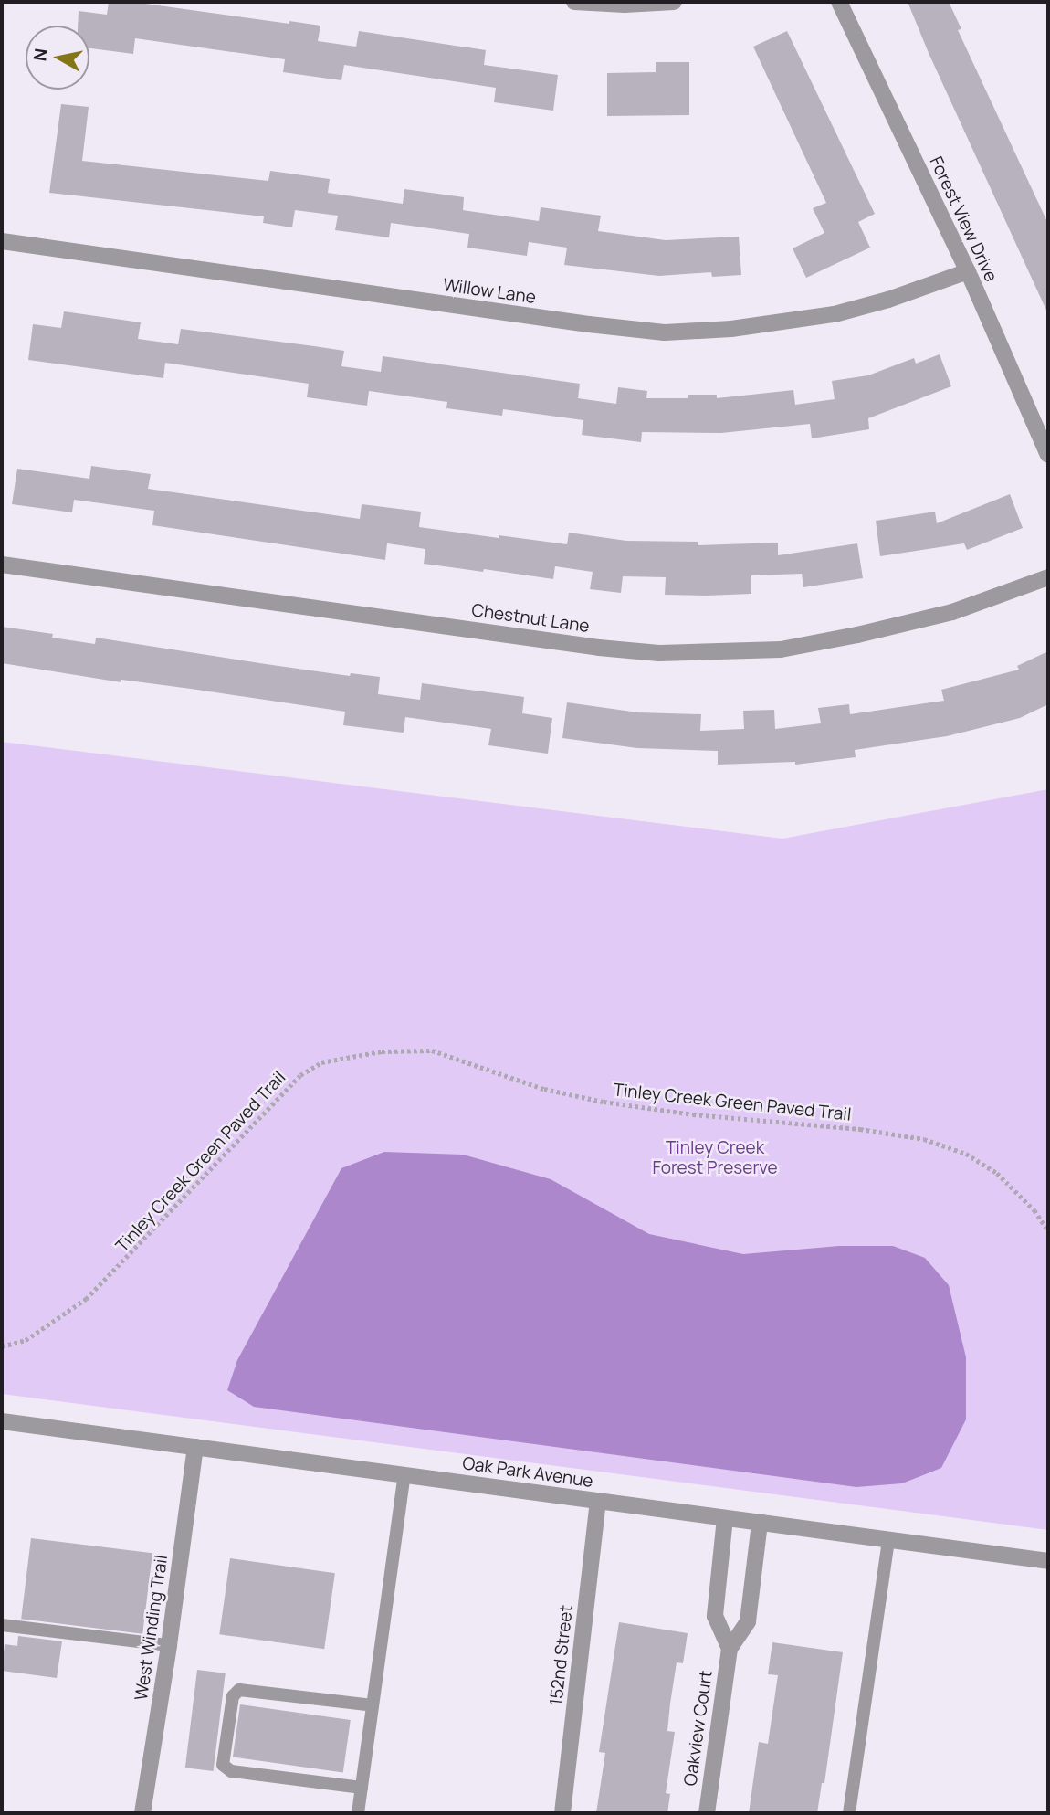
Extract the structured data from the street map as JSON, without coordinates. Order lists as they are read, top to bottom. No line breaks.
{"streets":{"street":["Forest View Drive","Willow Lane","Chestnut Lane","Oak Park Avenue","West Winding Trail","152nd Street","Oakview Court"],"path":["Tinley Creek Green Paved Trail"]},"crossings":[["Forest View Drive","Willow Lane"],["Oak Park Avenue","West Winding Trail"],["Oak Park Avenue","152nd Street"],["Oak Park Avenue","Oakview Court"]],"parks":["Tinley Creek Forest Preserve"],"north":"left"}
